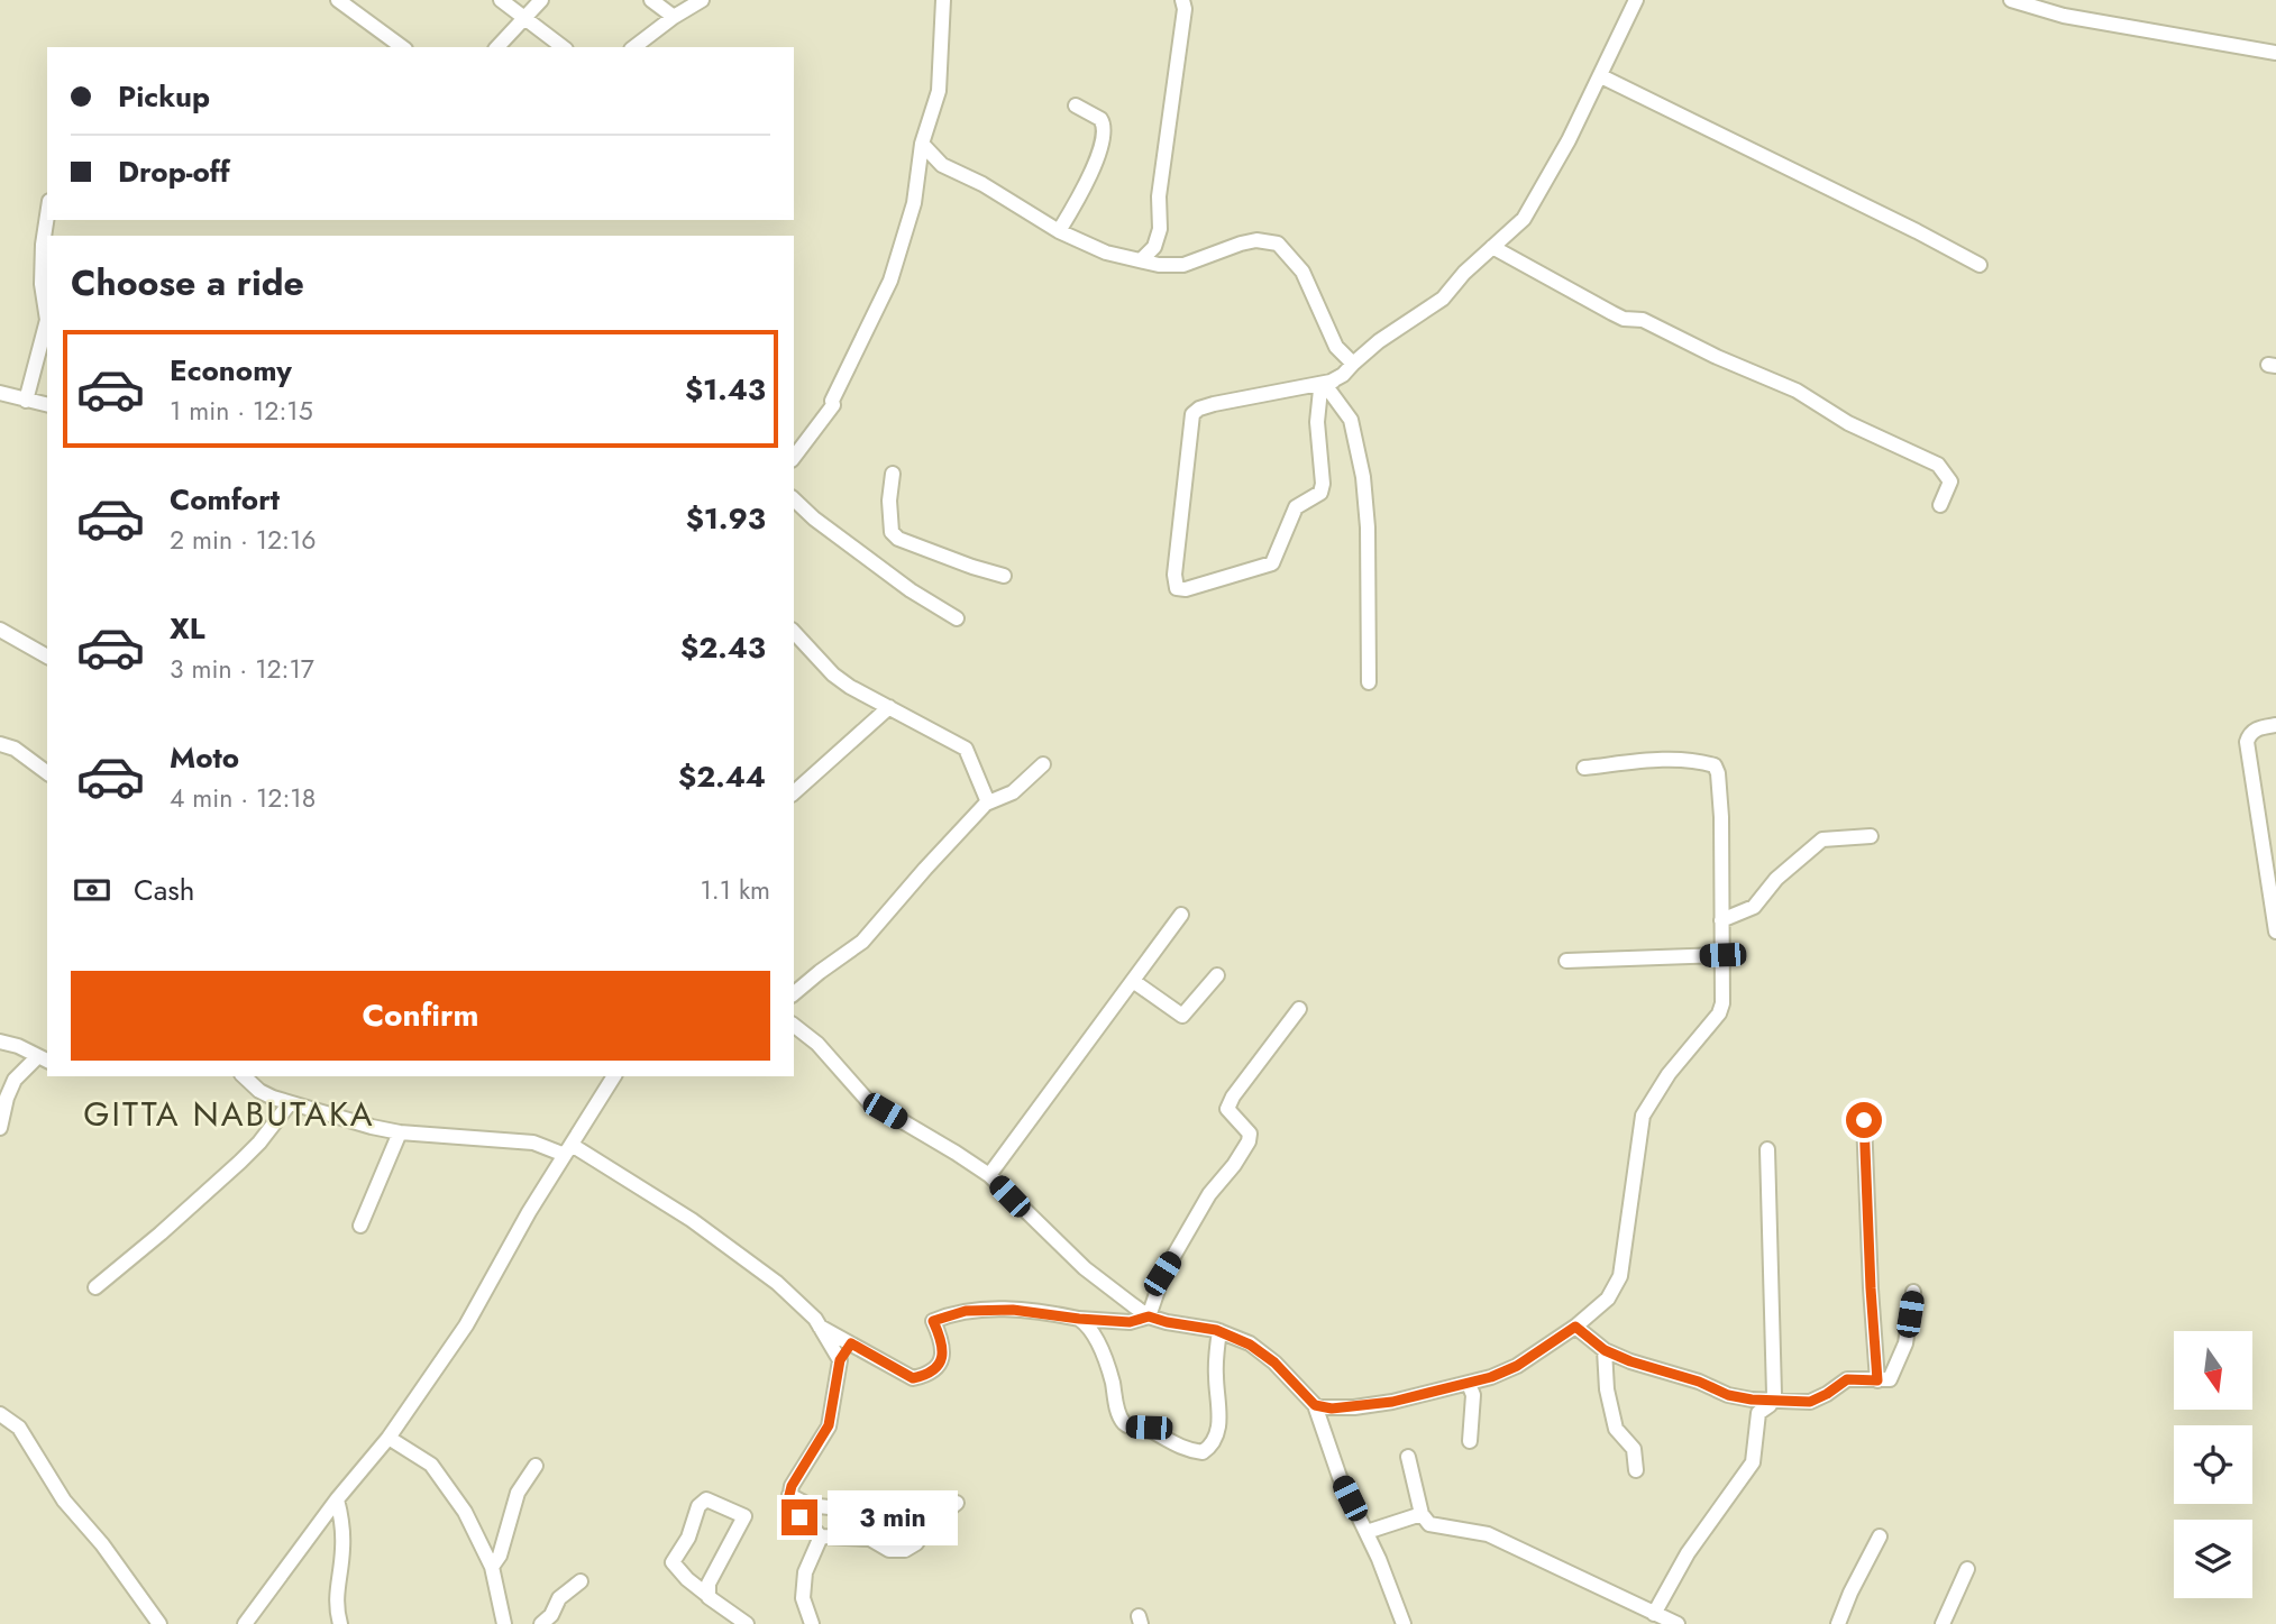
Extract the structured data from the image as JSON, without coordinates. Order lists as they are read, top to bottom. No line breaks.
{"districts":["GITTA NABUTAKA"],"north":"bottom","page":{"banner":["Pickup","Drop-off"],"heading":"Choose a ride","list":[{"name":"Economy","note":"1 min · 12:15","value":"$1.43"},{"name":"Comfort","note":"2 min · 12:16","value":"$1.93"},{"name":"XL","note":"3 min · 12:17","value":"$2.43"},{"name":"Moto","note":"4 min · 12:18","value":"$2.44"}],"pay":["Cash","1.1 km"],"buttons":"Confirm","bubble":"3 min"}}
